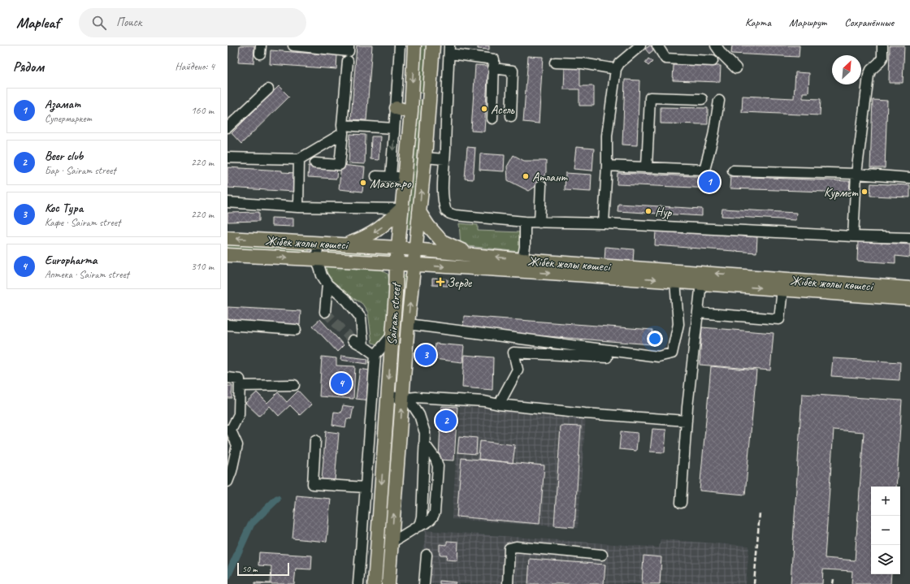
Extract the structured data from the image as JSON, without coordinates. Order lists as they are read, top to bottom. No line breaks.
{"streets":{"main road":["Жібек жолы көшесі","Sairam street"]},"crossings":[["Жібек жолы көшесі","Sairam street"]],"places":{"other":["Асель","Атлант","Маэстро","Курмет","Нур"],"health":["Зерде"]},"scale_bar":"50 m","north":"top right","page":{"header":"Mapleaf","search":"Поиск","nav":["Карта","Маршрут","Сохранённые"],"heading":["Рядом","Найдено: 4"],"list":[{"mark":"1","name":"Азамат","note":"Супермаркет","value":"160 m"},{"mark":"2","name":"Beer club","note":"Бар · Sairam street","value":"220 m"},{"mark":"3","name":"Кос Тура","note":"Кафе · Sairam street","value":"220 m"},{"mark":"4","name":"Europharma","note":"Аптека · Sairam street","value":"310 m"}],"pins":["1","3","4","2"],"map_buttons":["+","−"],"scale":"50 m"}}
